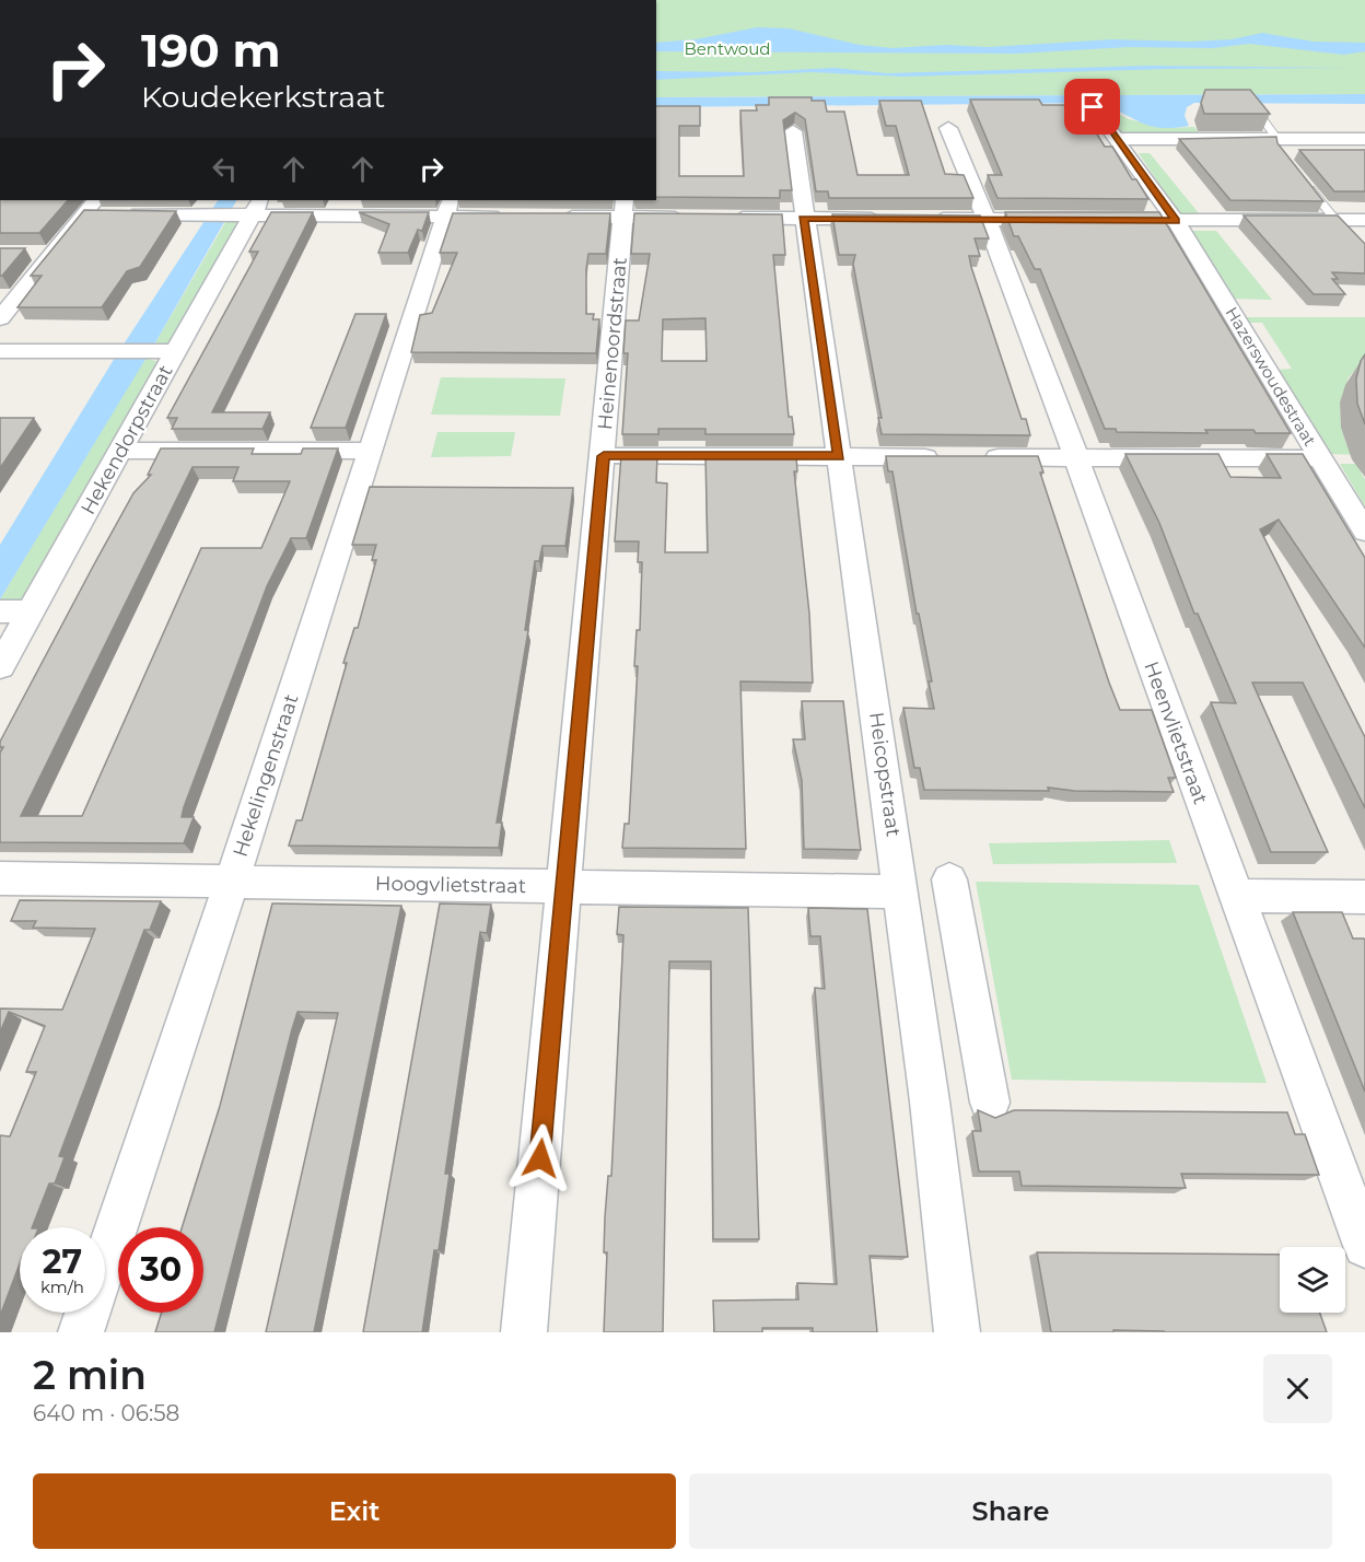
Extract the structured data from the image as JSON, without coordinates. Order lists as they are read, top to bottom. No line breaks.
{"streets":{"street":["Heinenoordstraat","Hazerswoudestraat","Hekendorpstraat","Heenvlietstraat","Heicopstraat","Hekelingenstraat","Hoogvlietstraat"]},"crossings":[["Heinenoordstraat","Hoogvlietstraat"],["Heicopstraat","Hoogvlietstraat"],["Hekelingenstraat","Hoogvlietstraat"]],"parks":["Bentwoud"],"page":{"turn":["190 m","Koudekerkstraat"],"speed":"27 km/h","limit":"30","heading":["2 min","640 m · 06:58"],"buttons":["Exit","Share"]}}
